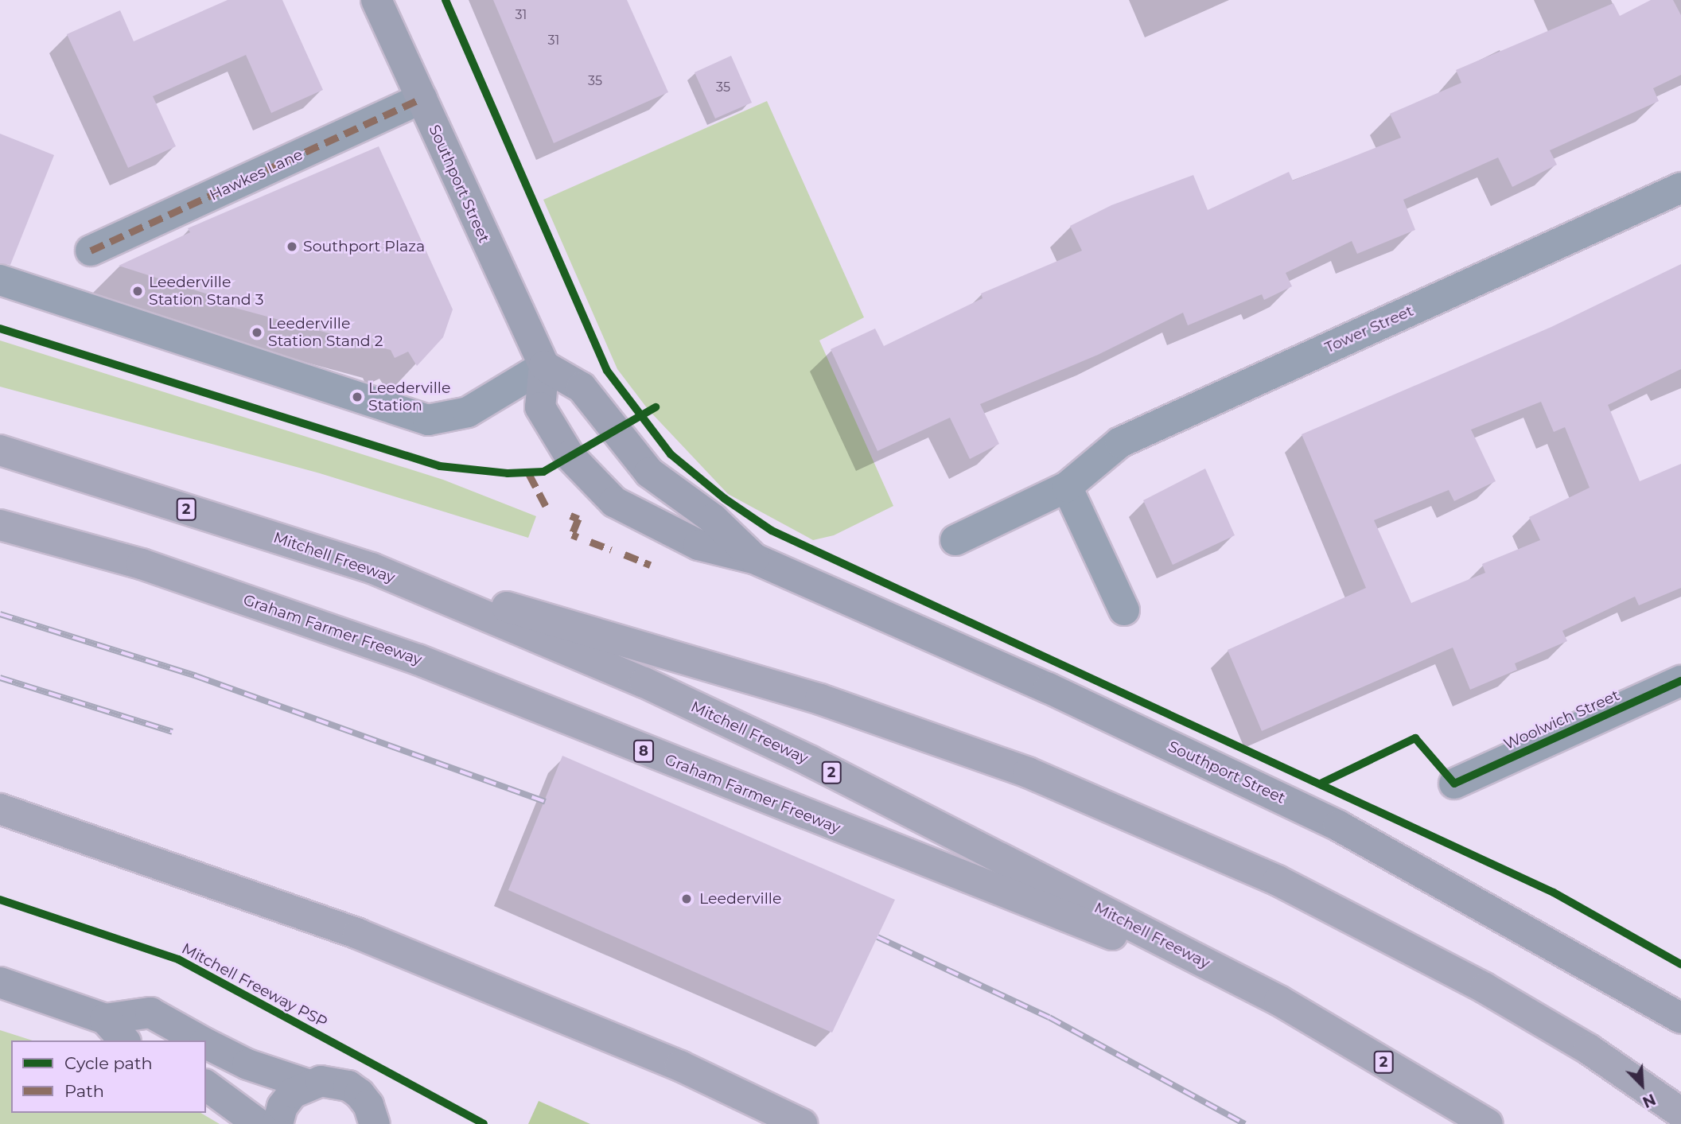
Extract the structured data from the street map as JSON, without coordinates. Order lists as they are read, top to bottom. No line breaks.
{"streets":{"highway":["2","Mitchell Freeway","Graham Farmer Freeway","8"],"main road":["Southport Street"],"street":["Hawkes Lane","Tower Street","Woolwich Street"],"cycle path":["Mitchell Freeway PSP"]},"crossings":[["Hawkes Lane","Southport Street"],["Mitchell Freeway","Graham Farmer Freeway"]],"places":["Southport Plaza","Leederville Station Stand 3","Leederville Station Stand 2","Leederville Station","Leederville"],"house_numbers":["31","31","35","35"],"legend":["Cycle path","Path"],"north":"bottom right"}
